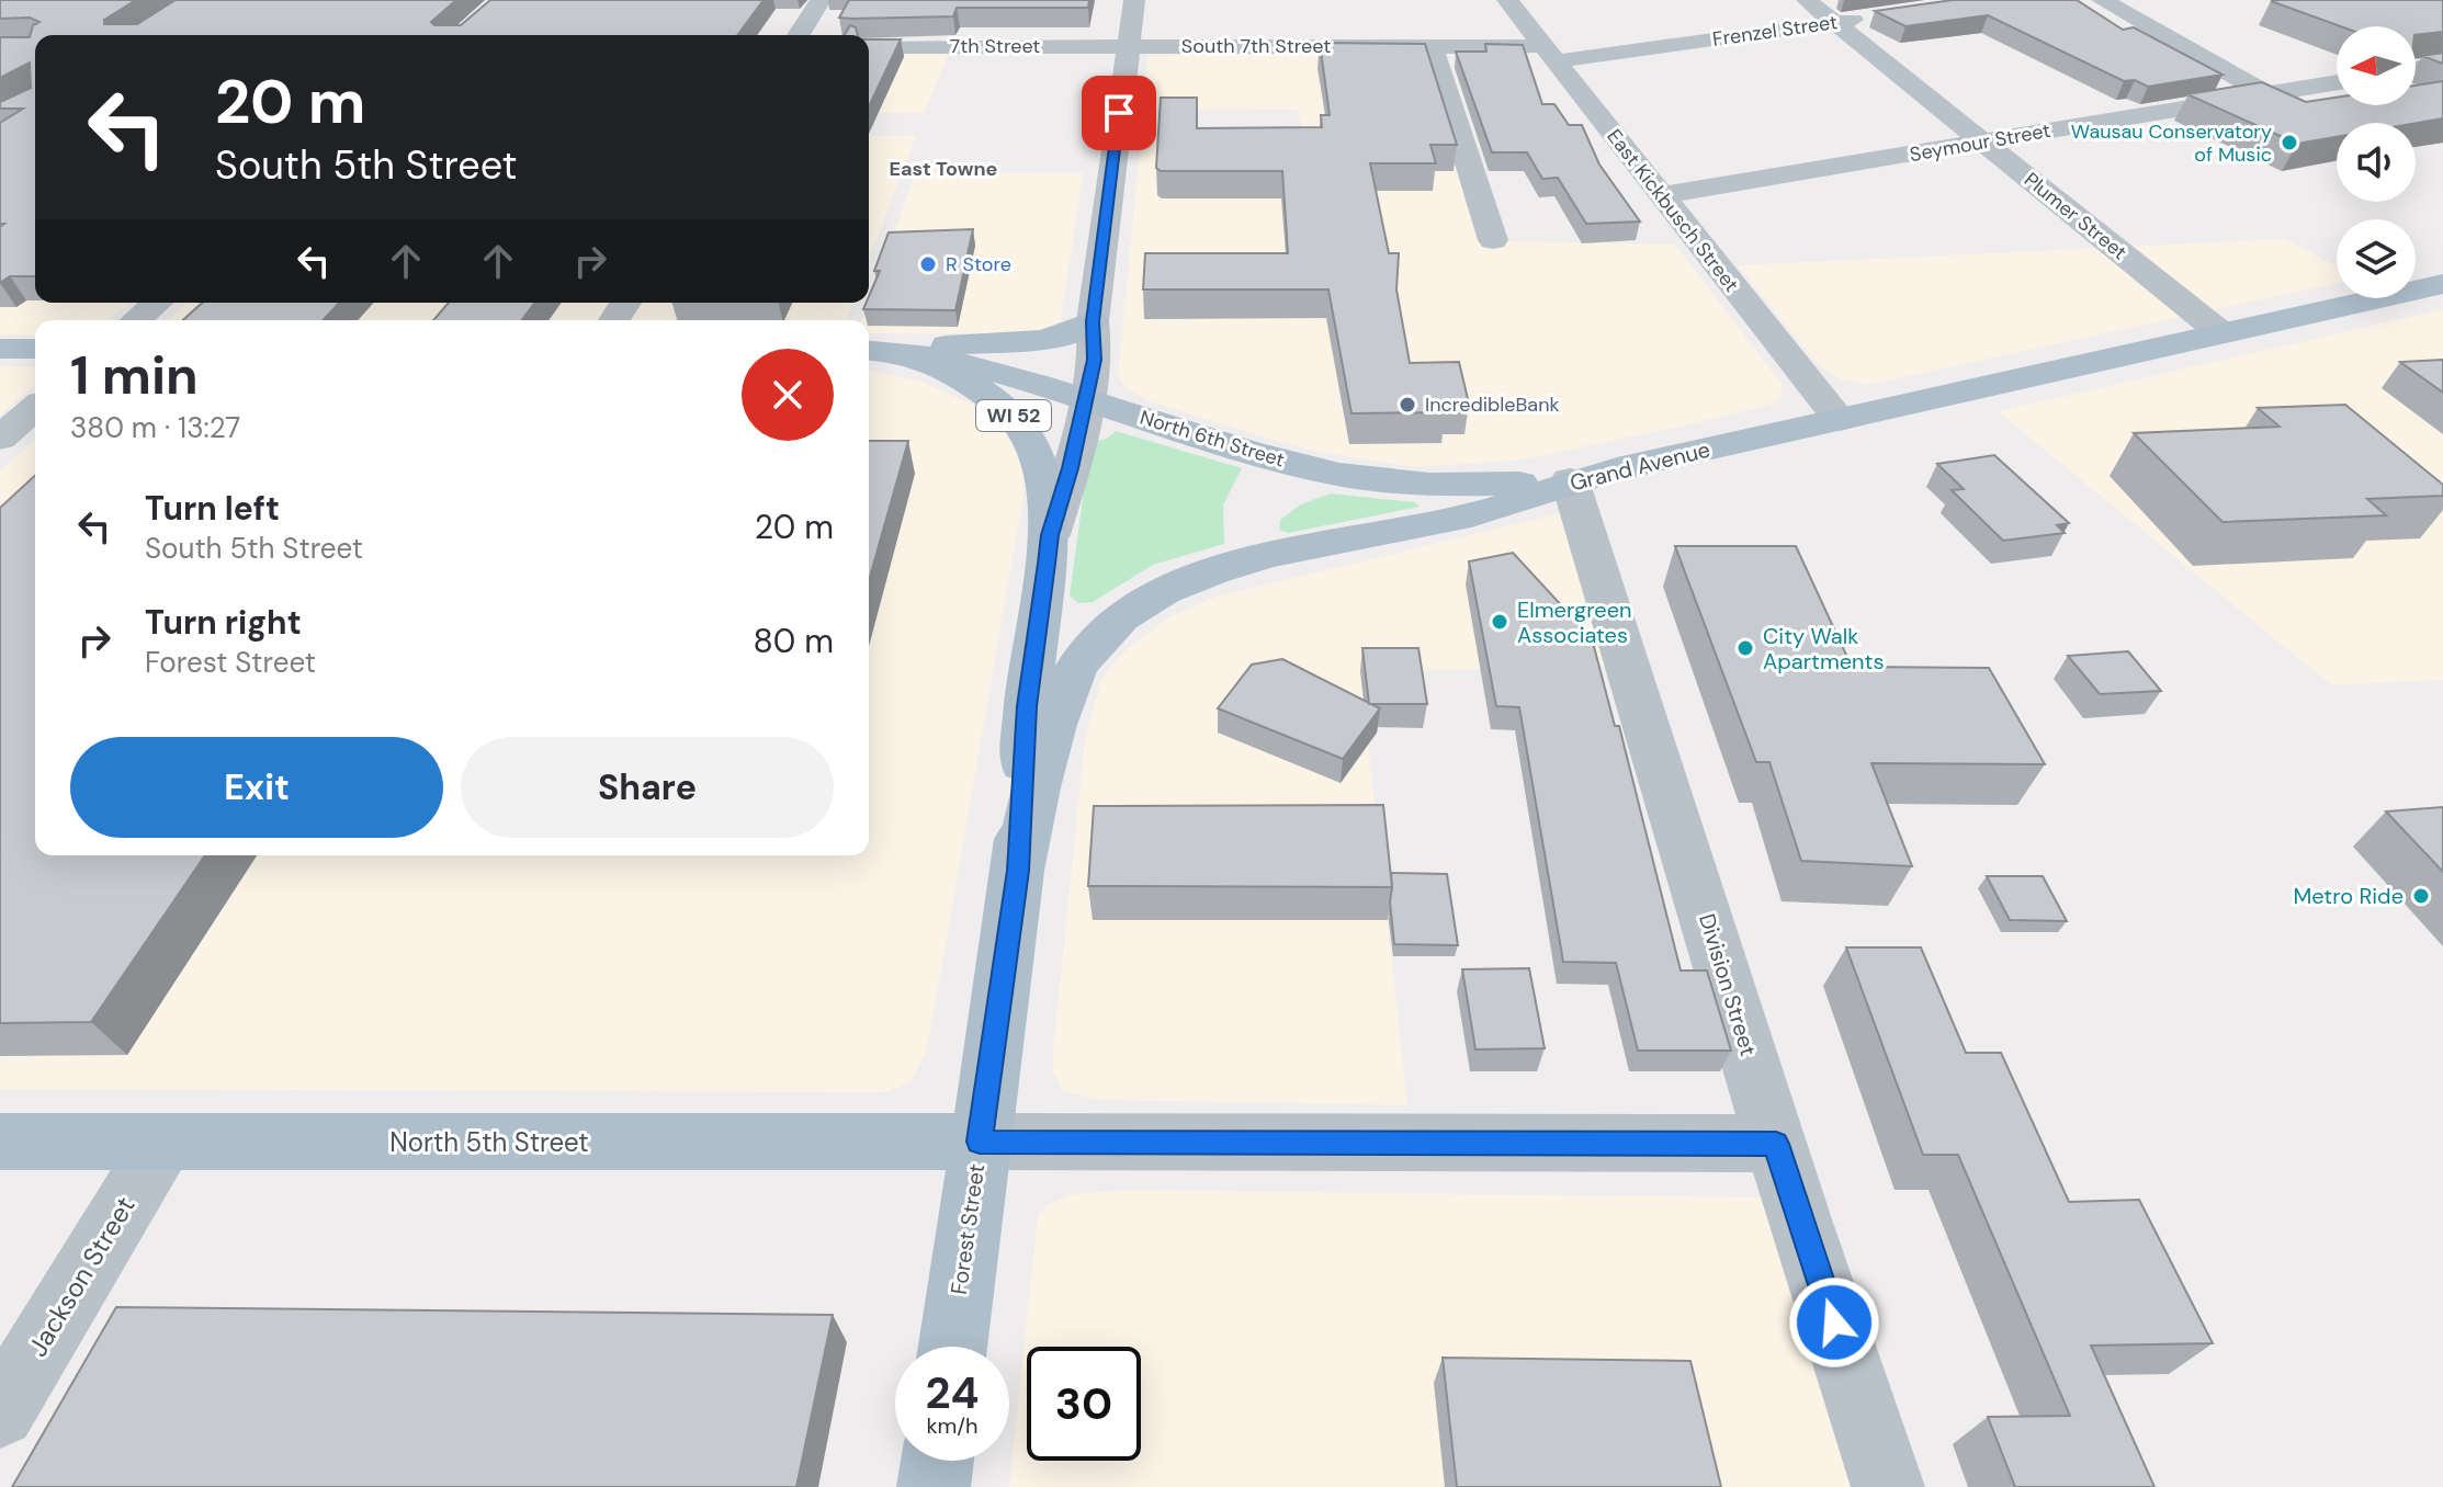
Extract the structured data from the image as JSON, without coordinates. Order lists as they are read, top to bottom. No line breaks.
{"streets":{"main road":["WI 52","North 6th Street","Grand Avenue","North 5th Street","Forest Street"],"street":["Frenzel Street","7th Street","South 7th Street","Seymour Street","East Kickbusch Street","Plumer Street","Division Street","Jackson Street"]},"crossings":[["Frenzel Street","South 7th Street"],["Frenzel Street","East Kickbusch Street"],["Frenzel Street","Plumer Street"],["7th Street","South 7th Street"],["7th Street","Forest Street"],["South 7th Street","East Kickbusch Street"],["South 7th Street","Forest Street"],["Seymour Street","East Kickbusch Street"],["Seymour Street","Plumer Street"],["East Kickbusch Street","Grand Avenue"],["Plumer Street","Grand Avenue"],["WI 52","North 6th Street"],["WI 52","Forest Street"],["North 6th Street","Grand Avenue"],["North 6th Street","Division Street"],["North 6th Street","Forest Street"],["Grand Avenue","Division Street"],["Grand Avenue","Forest Street"],["North 5th Street","Forest Street"],["North 5th Street","Jackson Street"]],"districts":["East Towne"],"places":["Wausau Conservatory of Music","R Store","IncredibleBank","Elmergreen Associates","City Walk Apartments","Metro Ride"],"north":"left","page":{"turn":["20 m","South 5th Street"],"heading":["1 min","380 m · 13:27"],"list":[{"name":"Turn left","note":"South 5th Street","value":"20 m"},{"name":"Turn right","note":"Forest Street","value":"80 m"}],"buttons":["Exit","Share"],"speed":"24 km/h","limit":"30"}}
